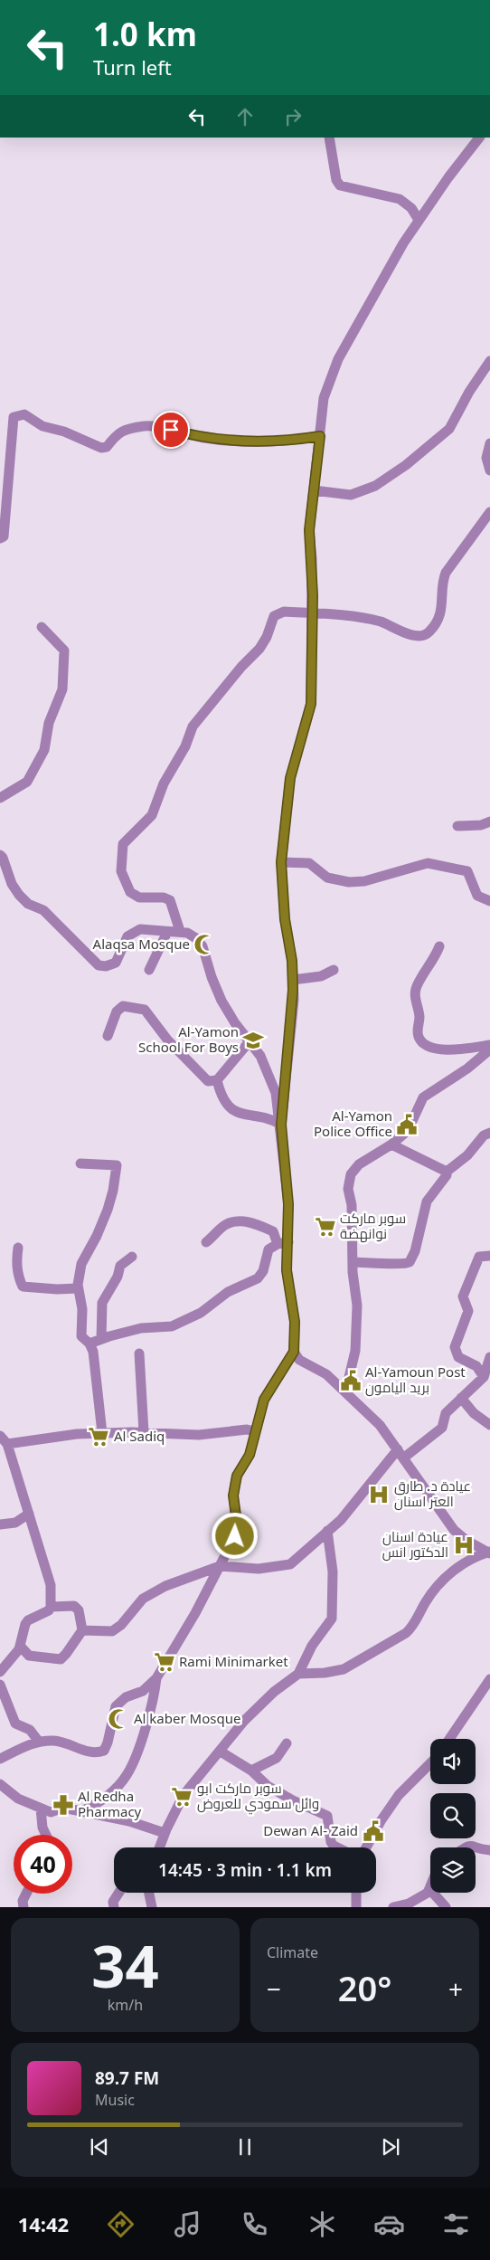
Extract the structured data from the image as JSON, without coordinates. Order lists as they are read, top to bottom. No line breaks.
{"places":{"mosque":["Alaqsa Mosque","Al kaber Mosque"],"school or university":["Al-Yamon School For Boys"],"public building":["Al-Yamon Police Office","Al-Yamoun Post بريد اليامون","Dewan Al- Zaid"],"supermarket":["سوبر ماركت نوانهضة","Al Sadiq","Rami Minimarket","سوبر ماركت ابو وائل سمودي للعروض"],"hospital":["عيادة د. طارق العتر اسنان","عيادة اسنان الدكتور انس"],"pharmacy":["Al Redha Pharmacy"]},"page":{"turn":["1.0 km","Turn left"],"limit":"40","trip":"14:45 · 3 min · 1.1 km","tile":[["34","km/h"],"Climate"],"heat":["−","20°","+"],"song":["89.7 FM","Music"],"tabs":"14:42"}}
